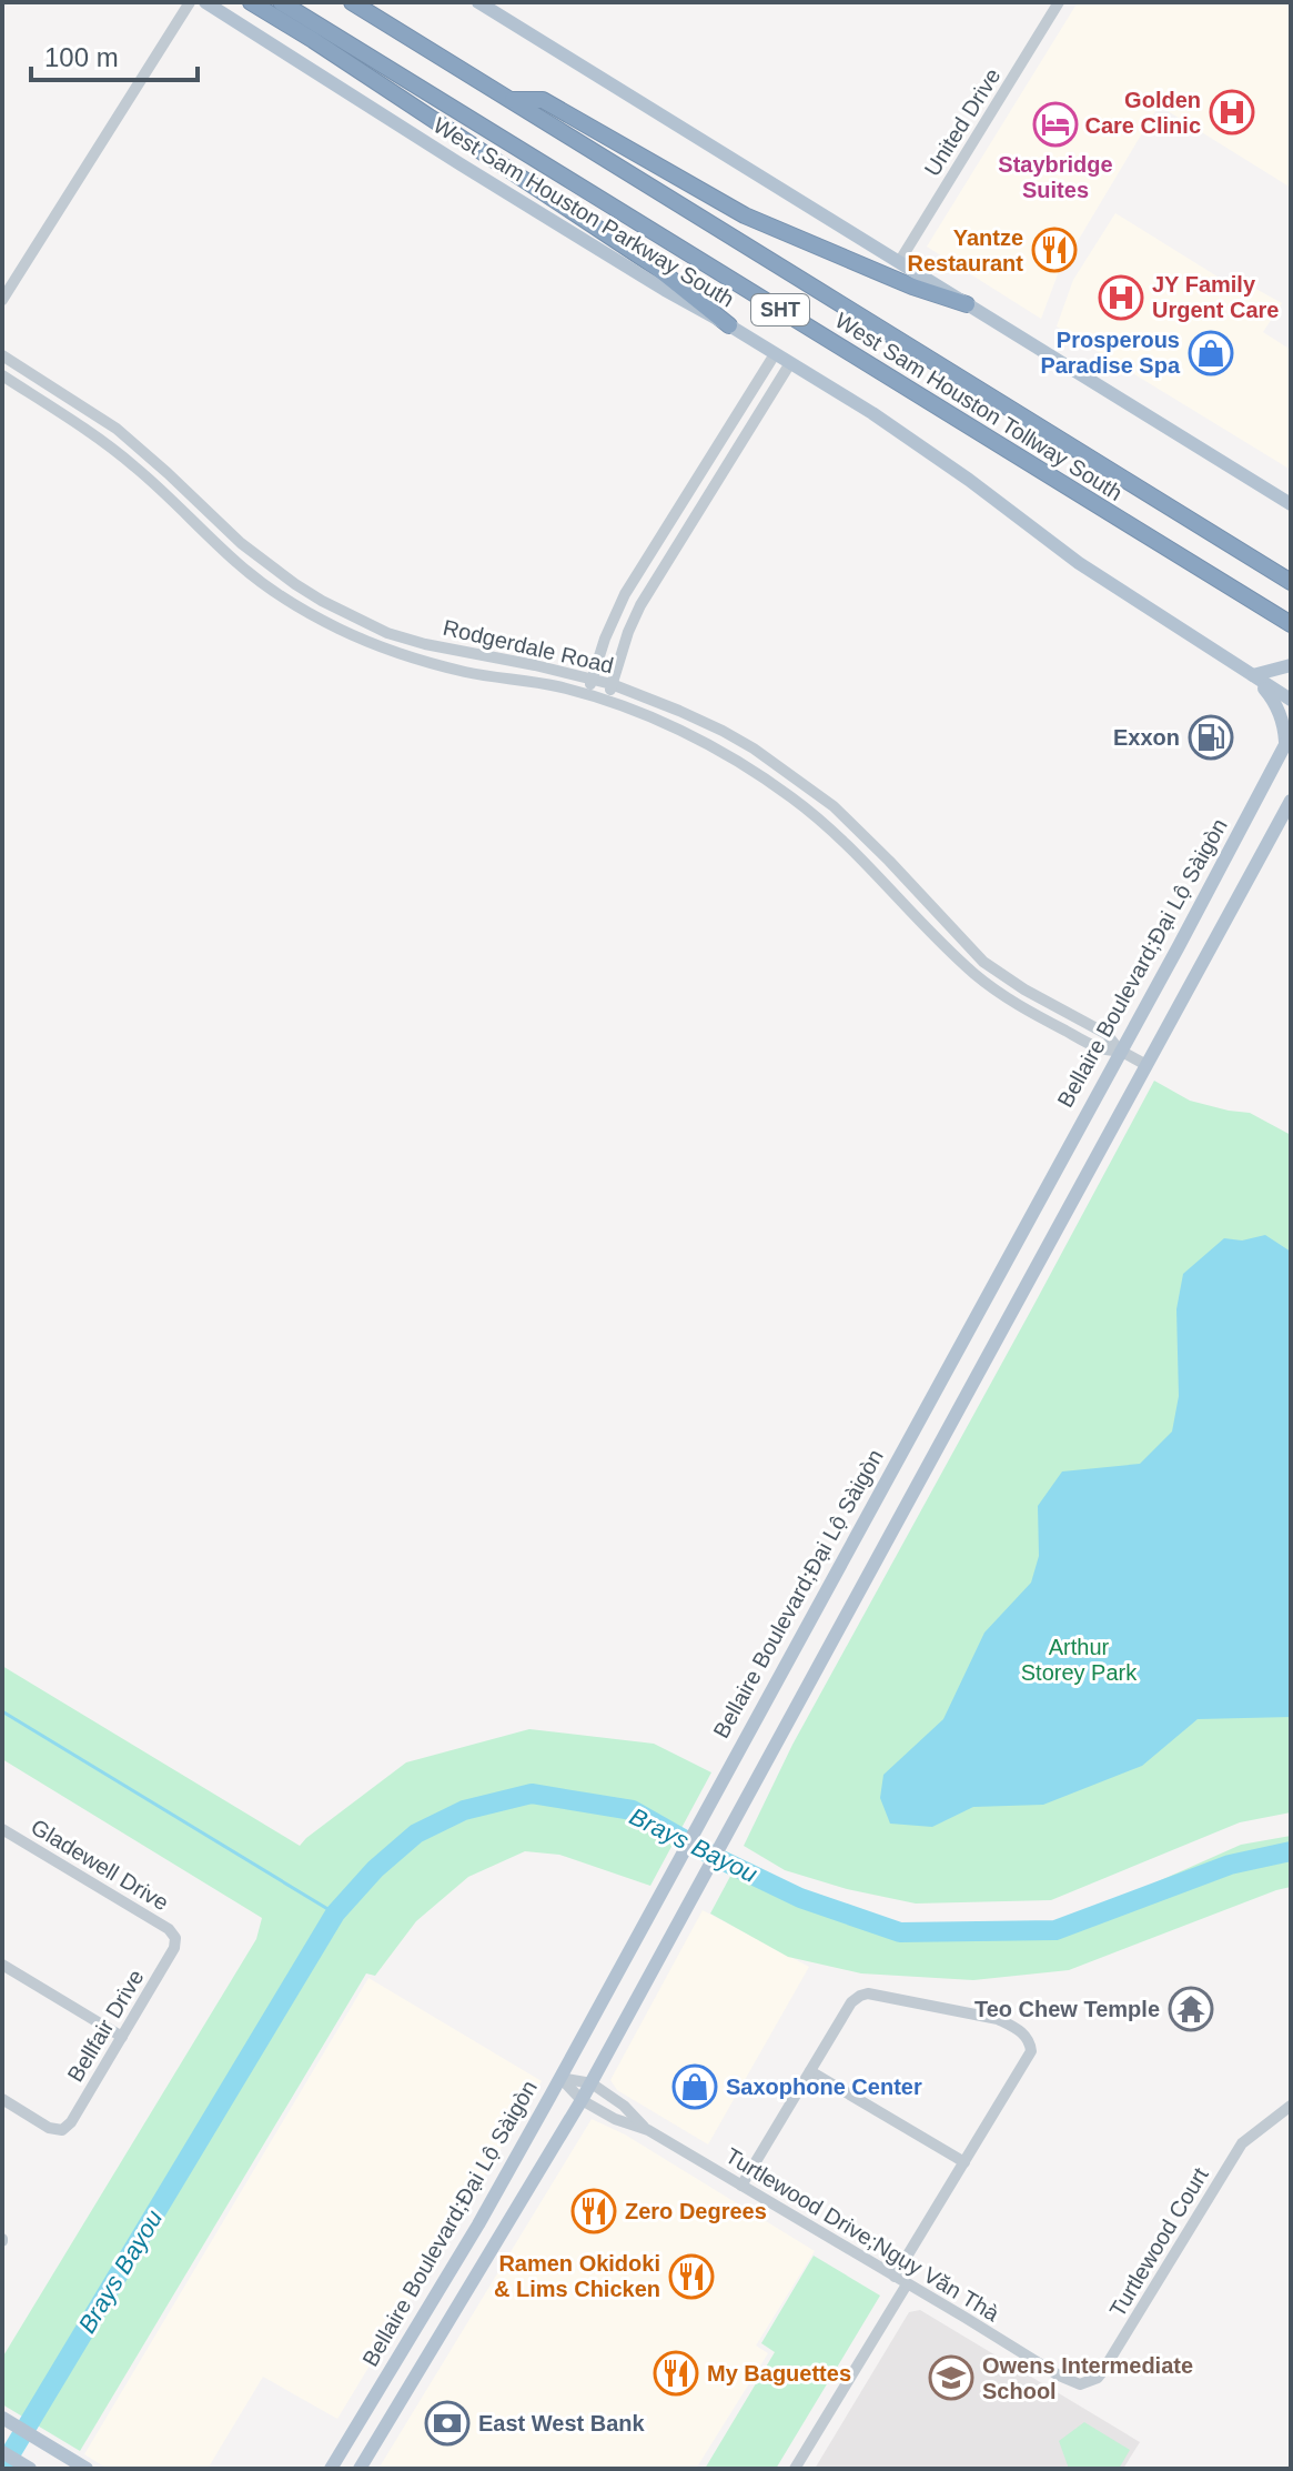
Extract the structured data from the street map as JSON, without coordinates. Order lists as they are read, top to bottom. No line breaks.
{"streets":{"highway":["SHT","West Sam Houston Tollway South"],"main road":["West Sam Houston Parkway South","Bellaire Boulevard;Đại Lộ Sàigòn"],"street":["United Drive","Rodgerdale Road","Gladewell Drive","Bellfair Drive","Turtlewood Drive;Ngụy Văn Thà","Turtlewood Court"]},"crossings":[["Rodgerdale Road","Bellaire Boulevard;Đại Lộ Sàigòn"],["Bellaire Boulevard;Đại Lộ Sàigòn","Turtlewood Drive;Ngụy Văn Thà"],["Gladewell Drive","Bellfair Drive"],["Turtlewood Drive;Ngụy Văn Thà","Turtlewood Court"]],"water":["Brays Bayou"],"parks":["Arthur Storey Park"],"places":{"hospital":["Golden Care Clinic","JY Family Urgent Care"],"hotel":["Staybridge Suites"],"restaurant":["Yantze Restaurant","Zero Degrees","Ramen Okidoki & Lims Chicken","My Baguettes"],"shop":["Prosperous Paradise Spa","Saxophone Center"],"fuel station":["Exxon"],"temple":["Teo Chew Temple"],"school or university":["Owens Intermediate School"],"bank":["East West Bank"]},"scale_bar":"100 m"}
